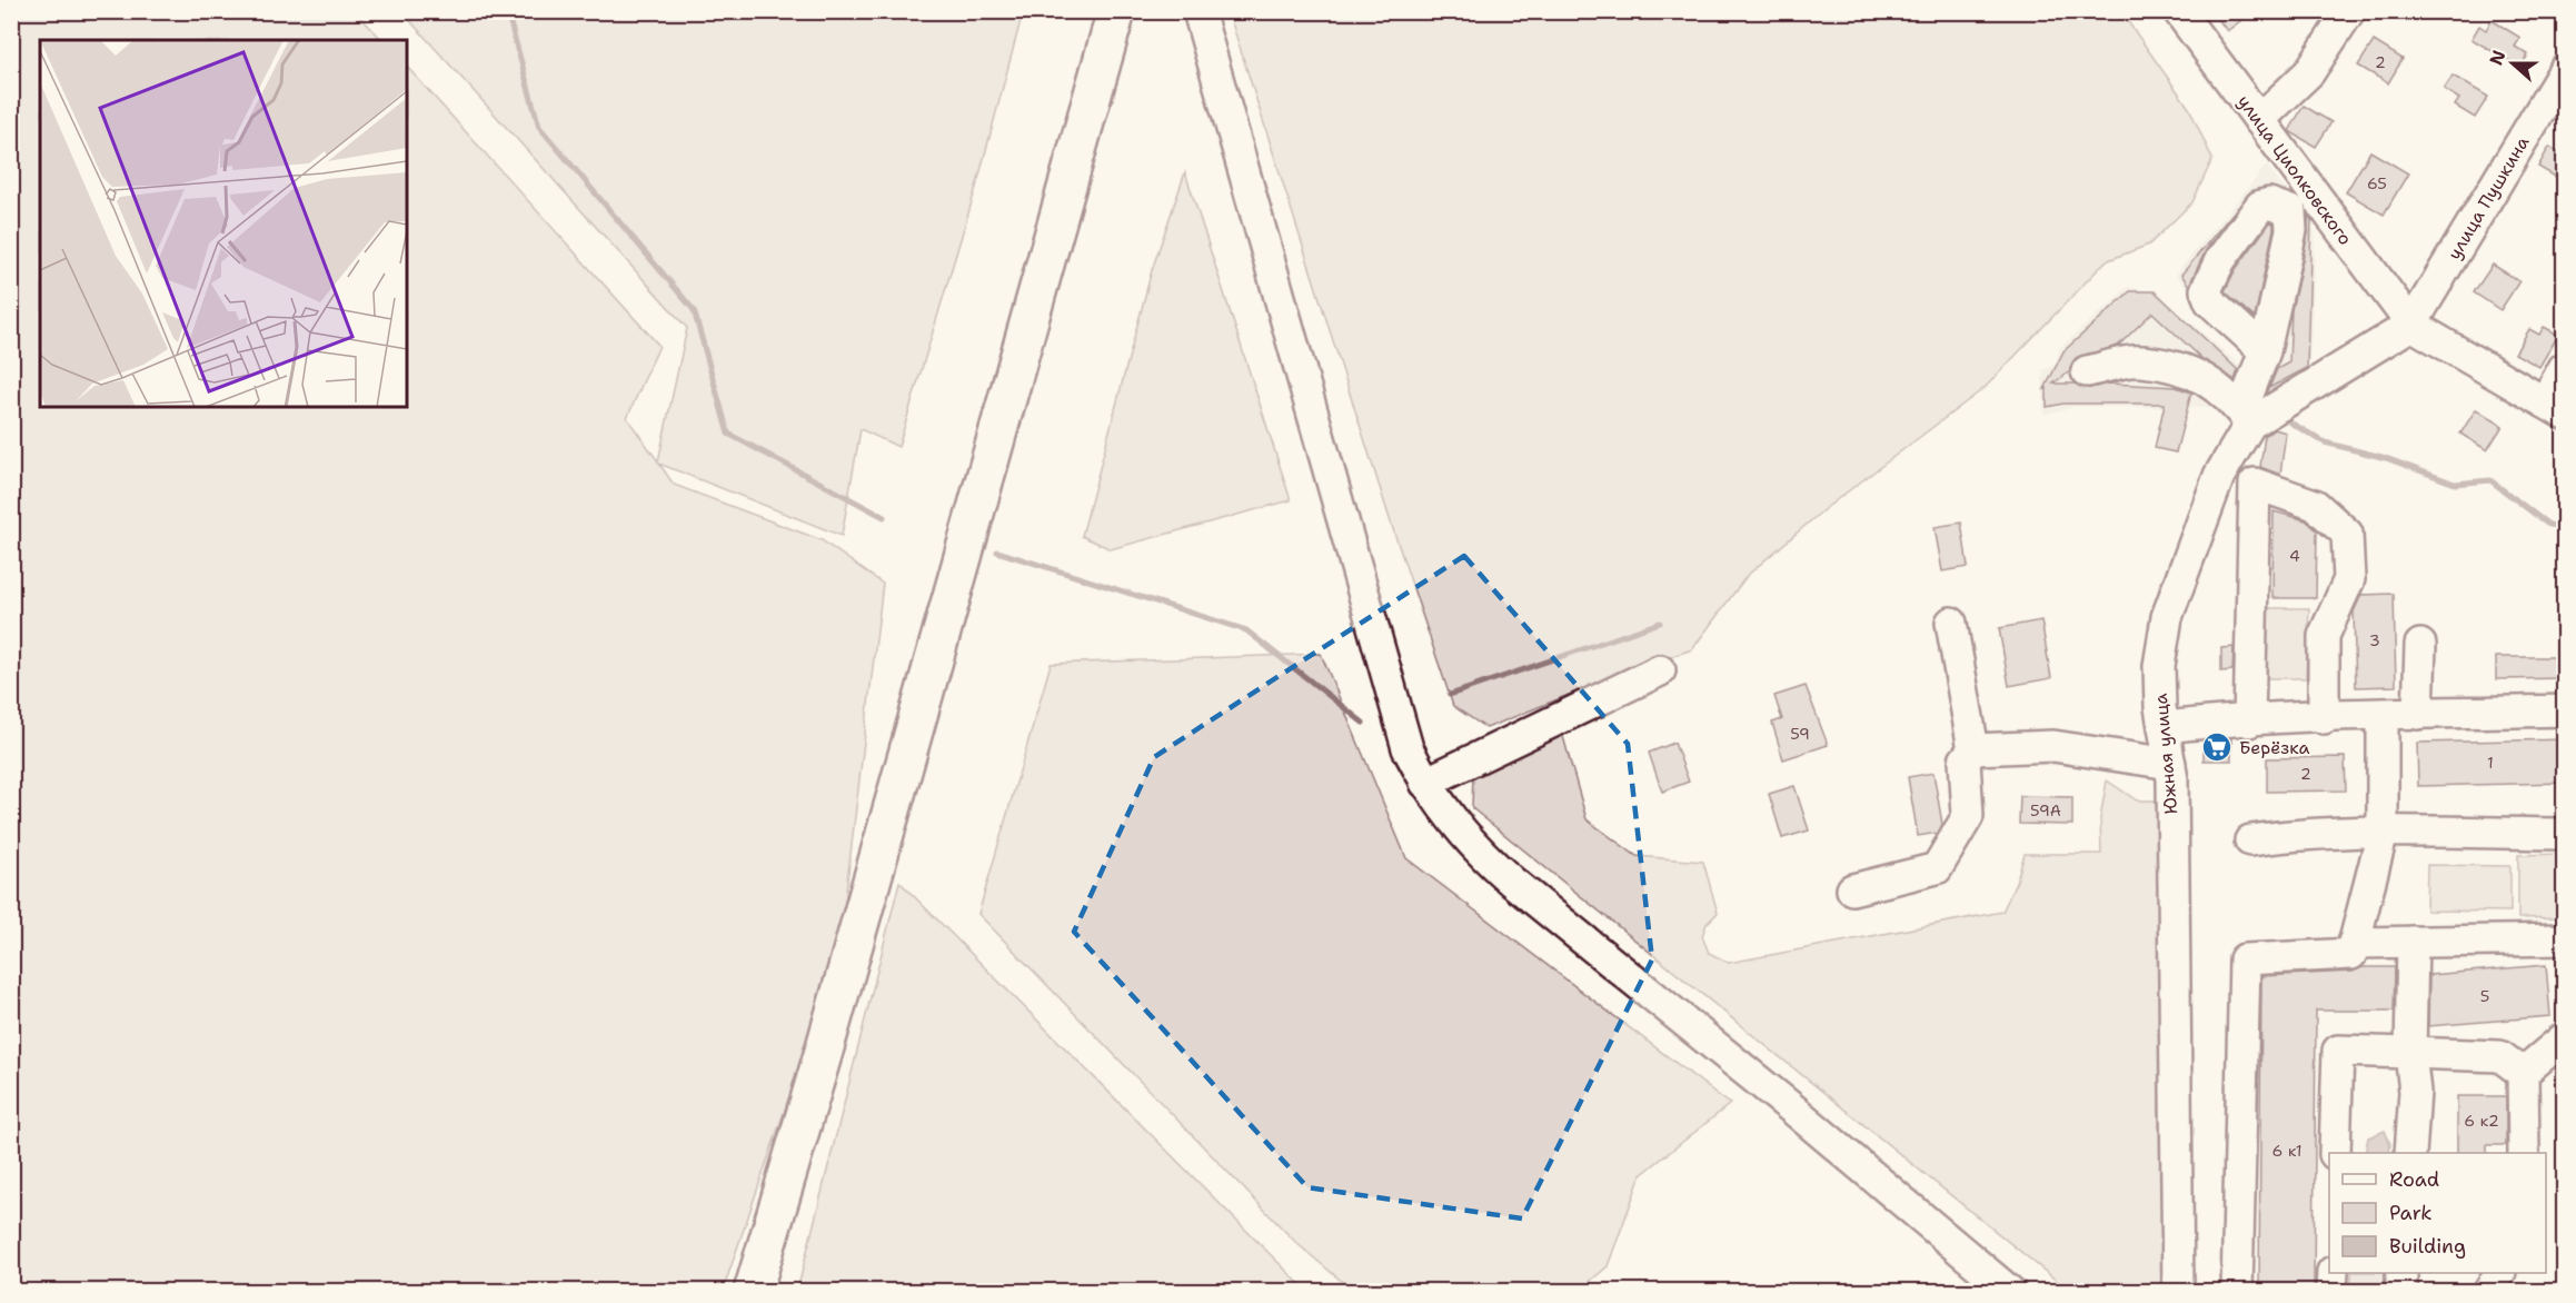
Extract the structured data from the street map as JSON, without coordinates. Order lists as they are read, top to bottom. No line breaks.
{"streets":{"street":["улица Циолковского","улица Пушкина","Южная улица"]},"crossings":[["улица Циолковского","улица Пушкина"],["улица Циолковского","Южная улица"],["улица Пушкина","Южная улица"]],"places":{"supermarket":["Берёзка"]},"house_numbers":["2","65","4","3","59","1","2","59А","5","6 к2","6 к1"],"legend":["Road","Park","Building"],"north":"left"}
